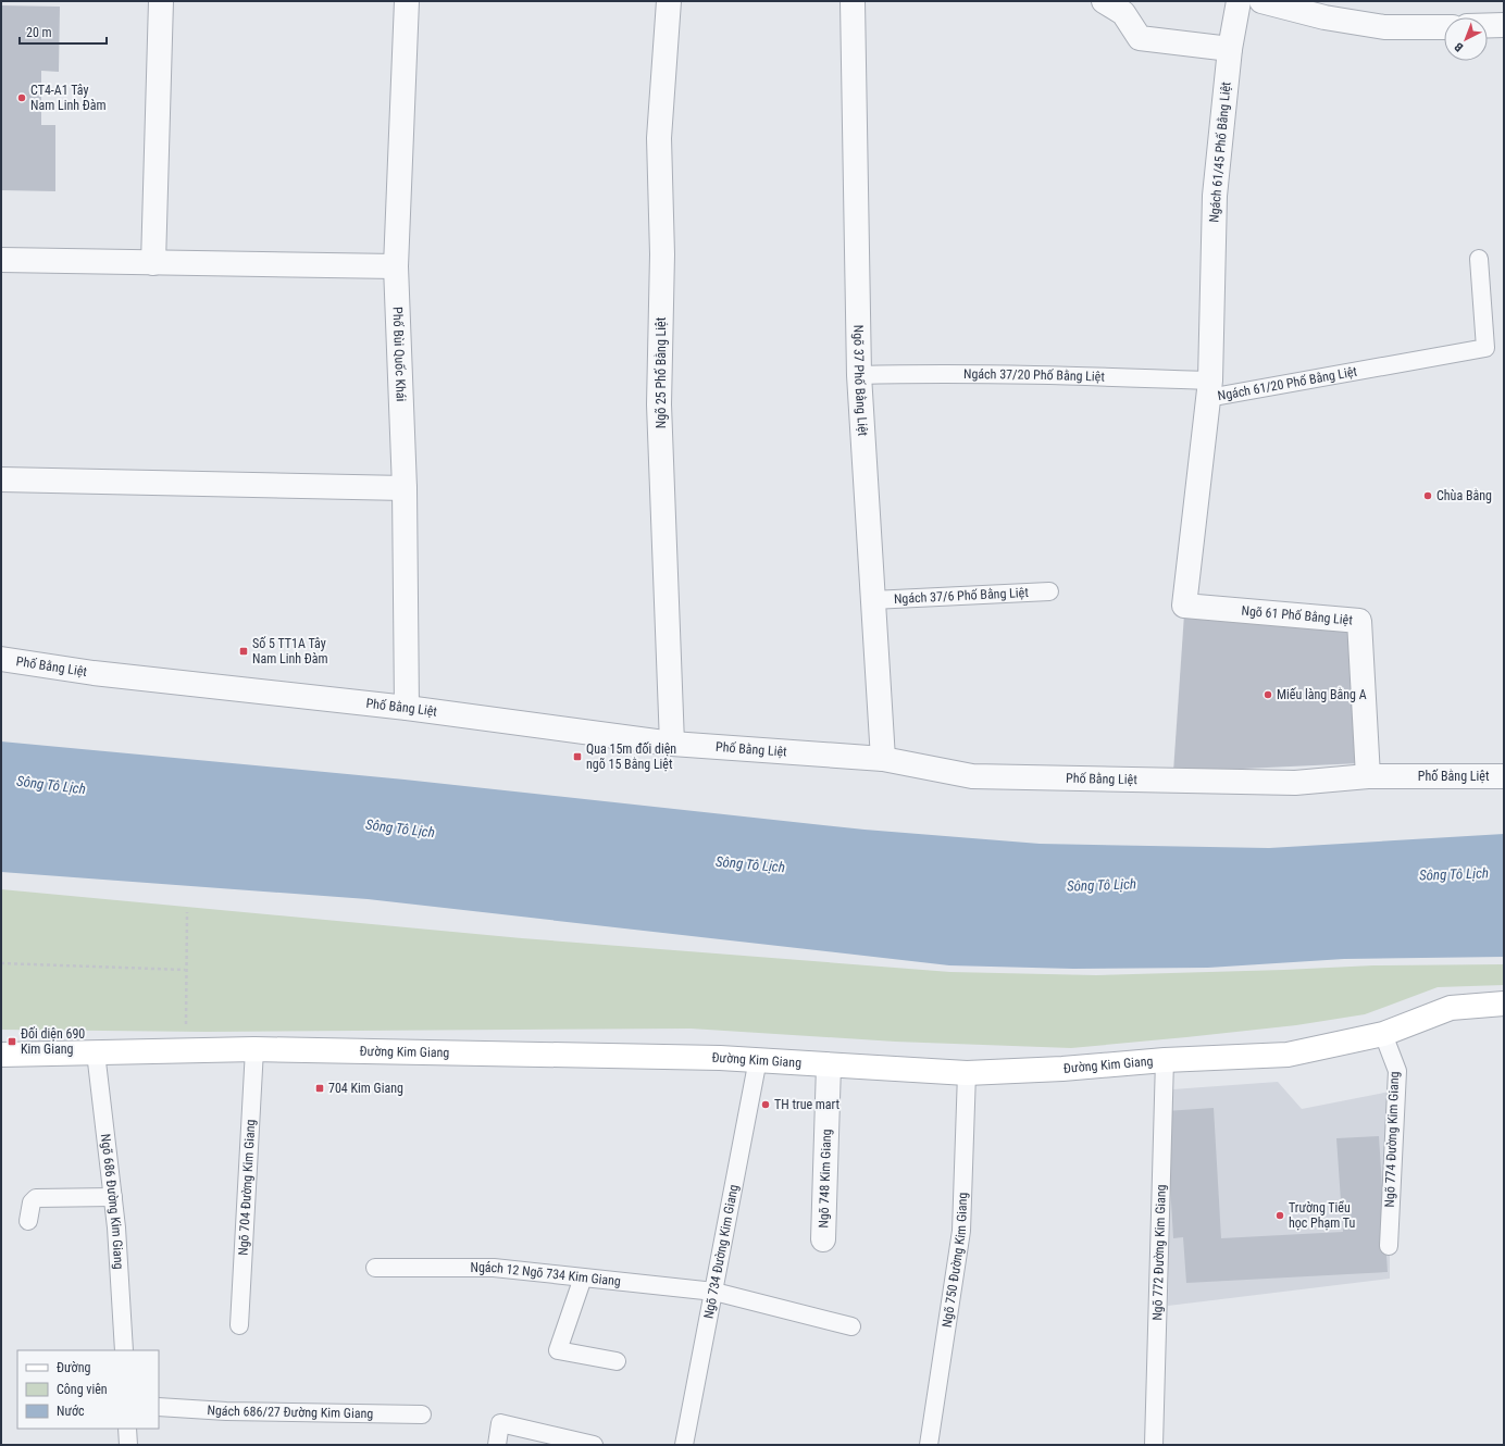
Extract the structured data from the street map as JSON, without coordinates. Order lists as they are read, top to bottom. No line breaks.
{"streets":{"main road":["Đường Kim Giang"],"street":["Ngách 61/45 Phố Bằng Liệt","Phố Bùi Quốc Khái","Ngõ 25 Phố Bằng Liệt","Ngõ 37 Phố Bằng Liệt","Ngách 61/20 Phố Bằng Liệt","Ngõ 61 Phố Bằng Liệt","Phố Bằng Liệt","Ngõ 748 Kim Giang"],"lane":["Ngách 37/20 Phố Bằng Liệt","Ngách 37/6 Phố Bằng Liệt","Ngõ 774 Đường Kim Giang","Ngõ 704 Đường Kim Giang","Ngõ 686 Đường Kim Giang","Ngõ 734 Đường Kim Giang","Ngõ 772 Đường Kim Giang","Ngõ 750 Đường Kim Giang","Ngách 12 Ngõ 734 Kim Giang","Ngách 686/27 Đường Kim Giang"]},"crossings":[["Ngách 61/45 Phố Bằng Liệt","Ngách 37/20 Phố Bằng Liệt"],["Ngách 61/45 Phố Bằng Liệt","Ngách 61/20 Phố Bằng Liệt"],["Phố Bùi Quốc Khái","Phố Bằng Liệt"],["Ngõ 25 Phố Bằng Liệt","Phố Bằng Liệt"],["Ngách 37/20 Phố Bằng Liệt","Ngõ 37 Phố Bằng Liệt"],["Ngách 37/20 Phố Bằng Liệt","Ngách 61/20 Phố Bằng Liệt"],["Ngõ 37 Phố Bằng Liệt","Ngách 37/6 Phố Bằng Liệt"],["Ngõ 37 Phố Bằng Liệt","Phố Bằng Liệt"],["Ngách 61/20 Phố Bằng Liệt","Ngõ 61 Phố Bằng Liệt"],["Ngõ 61 Phố Bằng Liệt","Phố Bằng Liệt"],["Đường Kim Giang","Ngõ 774 Đường Kim Giang"],["Đường Kim Giang","Ngõ 748 Kim Giang"],["Đường Kim Giang","Ngõ 704 Đường Kim Giang"],["Đường Kim Giang","Ngõ 686 Đường Kim Giang"],["Đường Kim Giang","Ngõ 734 Đường Kim Giang"],["Đường Kim Giang","Ngõ 772 Đường Kim Giang"],["Đường Kim Giang","Ngõ 750 Đường Kim Giang"],["Ngõ 734 Đường Kim Giang","Ngách 12 Ngõ 734 Kim Giang"]],"water":["Sông Tô Lịch"],"places":{"other":["CT4-A1 Tây Nam Linh Đàm","Chùa Bằng","Miếu làng Bằng A","TH true mart","Trường Tiểu học Phạm Tu"],"transit":["Số 5 TT1A Tây Nam Linh Đàm","Qua 15m đối diện ngõ 15 Bằng Liệt","Đối diện 690 Kim Giang","704 Kim Giang"]},"legend":["Đường","Công viên","Nước"],"scale_bar":"20 m","north":"bottom left"}
